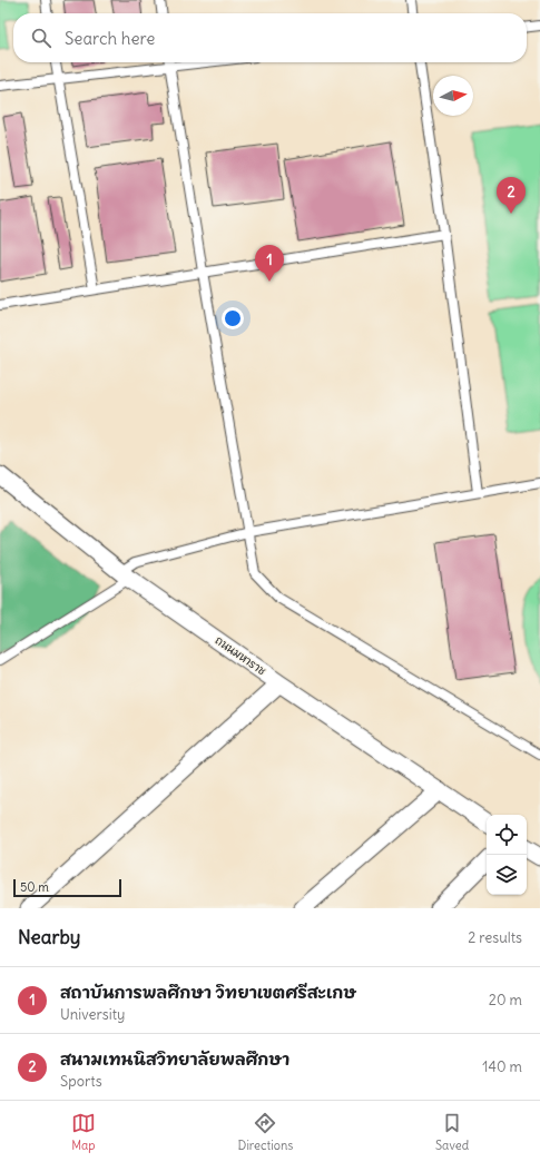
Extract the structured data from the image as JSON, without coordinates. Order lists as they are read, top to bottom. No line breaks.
{"streets":{"street":["ถนนมหาราช"]},"scale_bar":"50 m","north":"right","page":{"search":"Search here","pins":["2","1"],"scale":"50 m","heading":["Nearby","2 results"],"list":[{"mark":"1","name":"สถาบันการพลศึกษา วิทยาเขตศรีสะเกษ","note":"University","value":"20 m"},{"mark":"2","name":"สนามเทนนิสวิทยาลัยพลศึกษา","note":"Sports","value":"140 m"}],"nav":["Map","Directions","Saved"]}}
